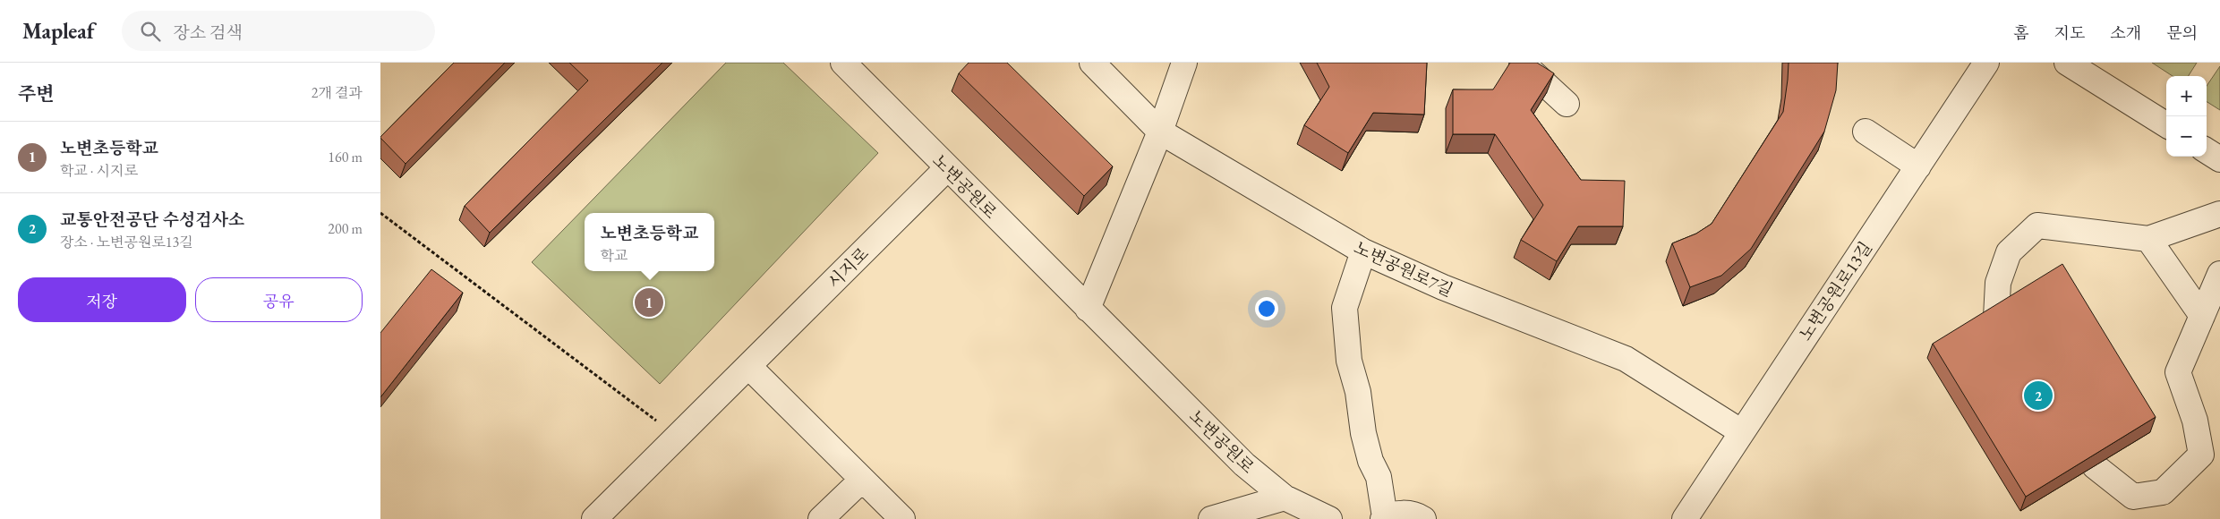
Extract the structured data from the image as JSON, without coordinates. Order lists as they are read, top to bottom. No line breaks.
{"streets":{"street":["노변공원로","시지로","노변공원로7길","노변공원로13길"]},"crossings":[["노변공원로","시지로"],["노변공원로7길","노변공원로13길"]],"page":{"header":"Mapleaf","search":"장소 검색","nav":["홈","지도","소개","문의"],"heading":["주변","2개 결과"],"map_buttons":["+","−"],"list":[{"mark":"1","name":"노변초등학교","note":"학교 · 시지로","value":"160 m"},{"mark":"2","name":"교통안전공단 수성검사소","note":"장소 · 노변공원로13길","value":"200 m"}],"popup":["노변초등학교","학교"],"buttons":["저장","공유"],"pins":["1","2"]}}
